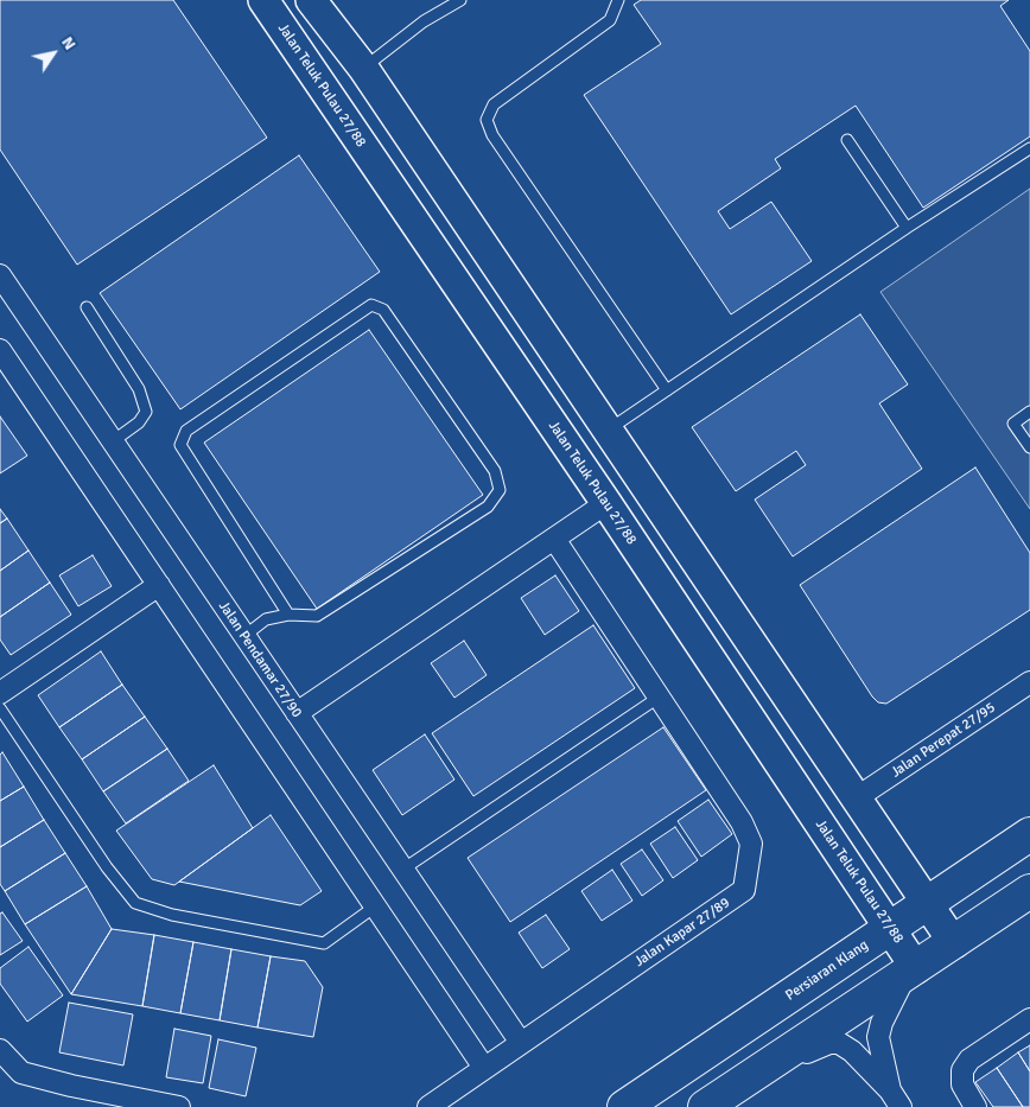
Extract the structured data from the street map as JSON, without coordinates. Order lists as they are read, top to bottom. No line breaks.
{"streets":{"main road":["Persiaran Klang"],"street":["Jalan Teluk Pulau 27/88","Jalan Pendamar 27/90","Jalan Perepat 27/95","Jalan Kapar 27/89"]},"crossings":[["Jalan Teluk Pulau 27/88","Persiaran Klang"],["Jalan Pendamar 27/90","Jalan Kapar 27/89"]],"north":"top right"}
